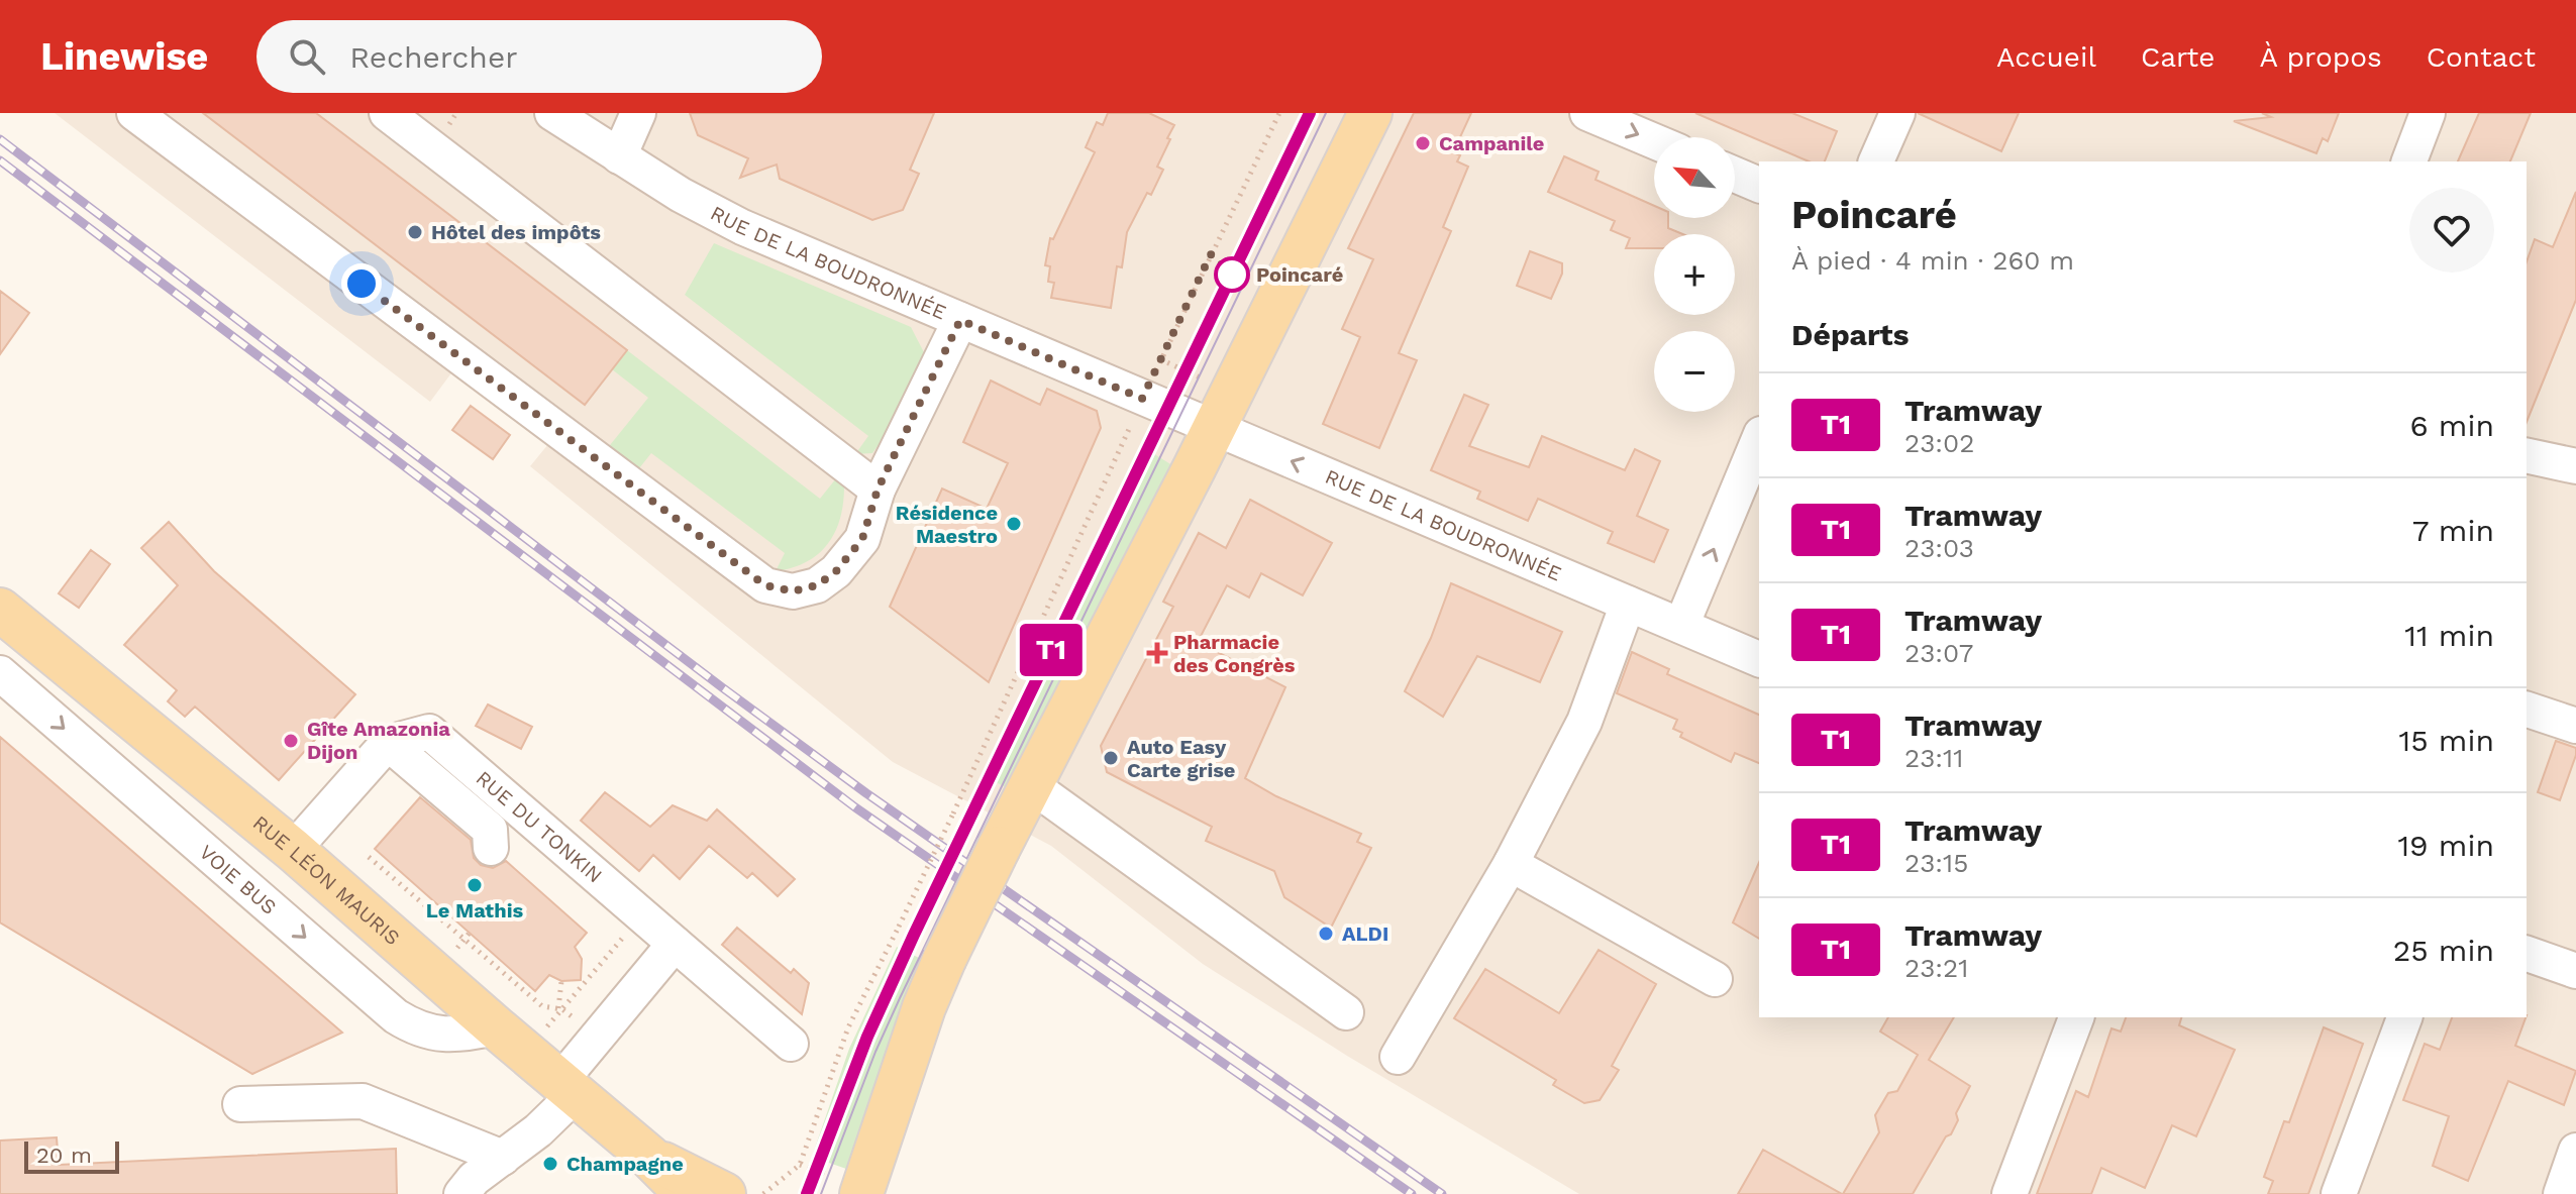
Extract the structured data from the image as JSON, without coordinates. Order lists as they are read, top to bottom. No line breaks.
{"streets":{"main road":["RUE LÉON MAURIS"],"street":["RUE DE LA BOUDRONNÉE","RUE DU TONKIN","VOIE BUS"]},"crossings":[["VOIE BUS","RUE LÉON MAURIS"]],"one_way":["VOIE BUS"],"places":{"other":["Campanile","Hôtel des impôts","Poincaré","Résidence Maestro","Gîte Amazonia Dijon","Auto Easy Carte grise","Le Mathis","ALDI","Champagne"],"health":["Pharmacie des Congrès"]},"lines":["tram line T1"],"scale_bar":"20 m","north":"top left","page":{"header":"Linewise","search":"Rechercher","nav":["Accueil","Carte","À propos","Contact"],"on_map":"T1","map_buttons":["+","−"],"heading":[["Poincaré","À pied · 4 min · 260 m"],"Départs"],"list":[{"mark":"T1","name":"Tramway","note":"23:02","value":"6 min"},{"mark":"T1","name":"Tramway","note":"23:03","value":"7 min"},{"mark":"T1","name":"Tramway","note":"23:07","value":"11 min"},{"mark":"T1","name":"Tramway","note":"23:11","value":"15 min"},{"mark":"T1","name":"Tramway","note":"23:15","value":"19 min"},{"mark":"T1","name":"Tramway","note":"23:21","value":"25 min"}],"scale":"20 m"}}
